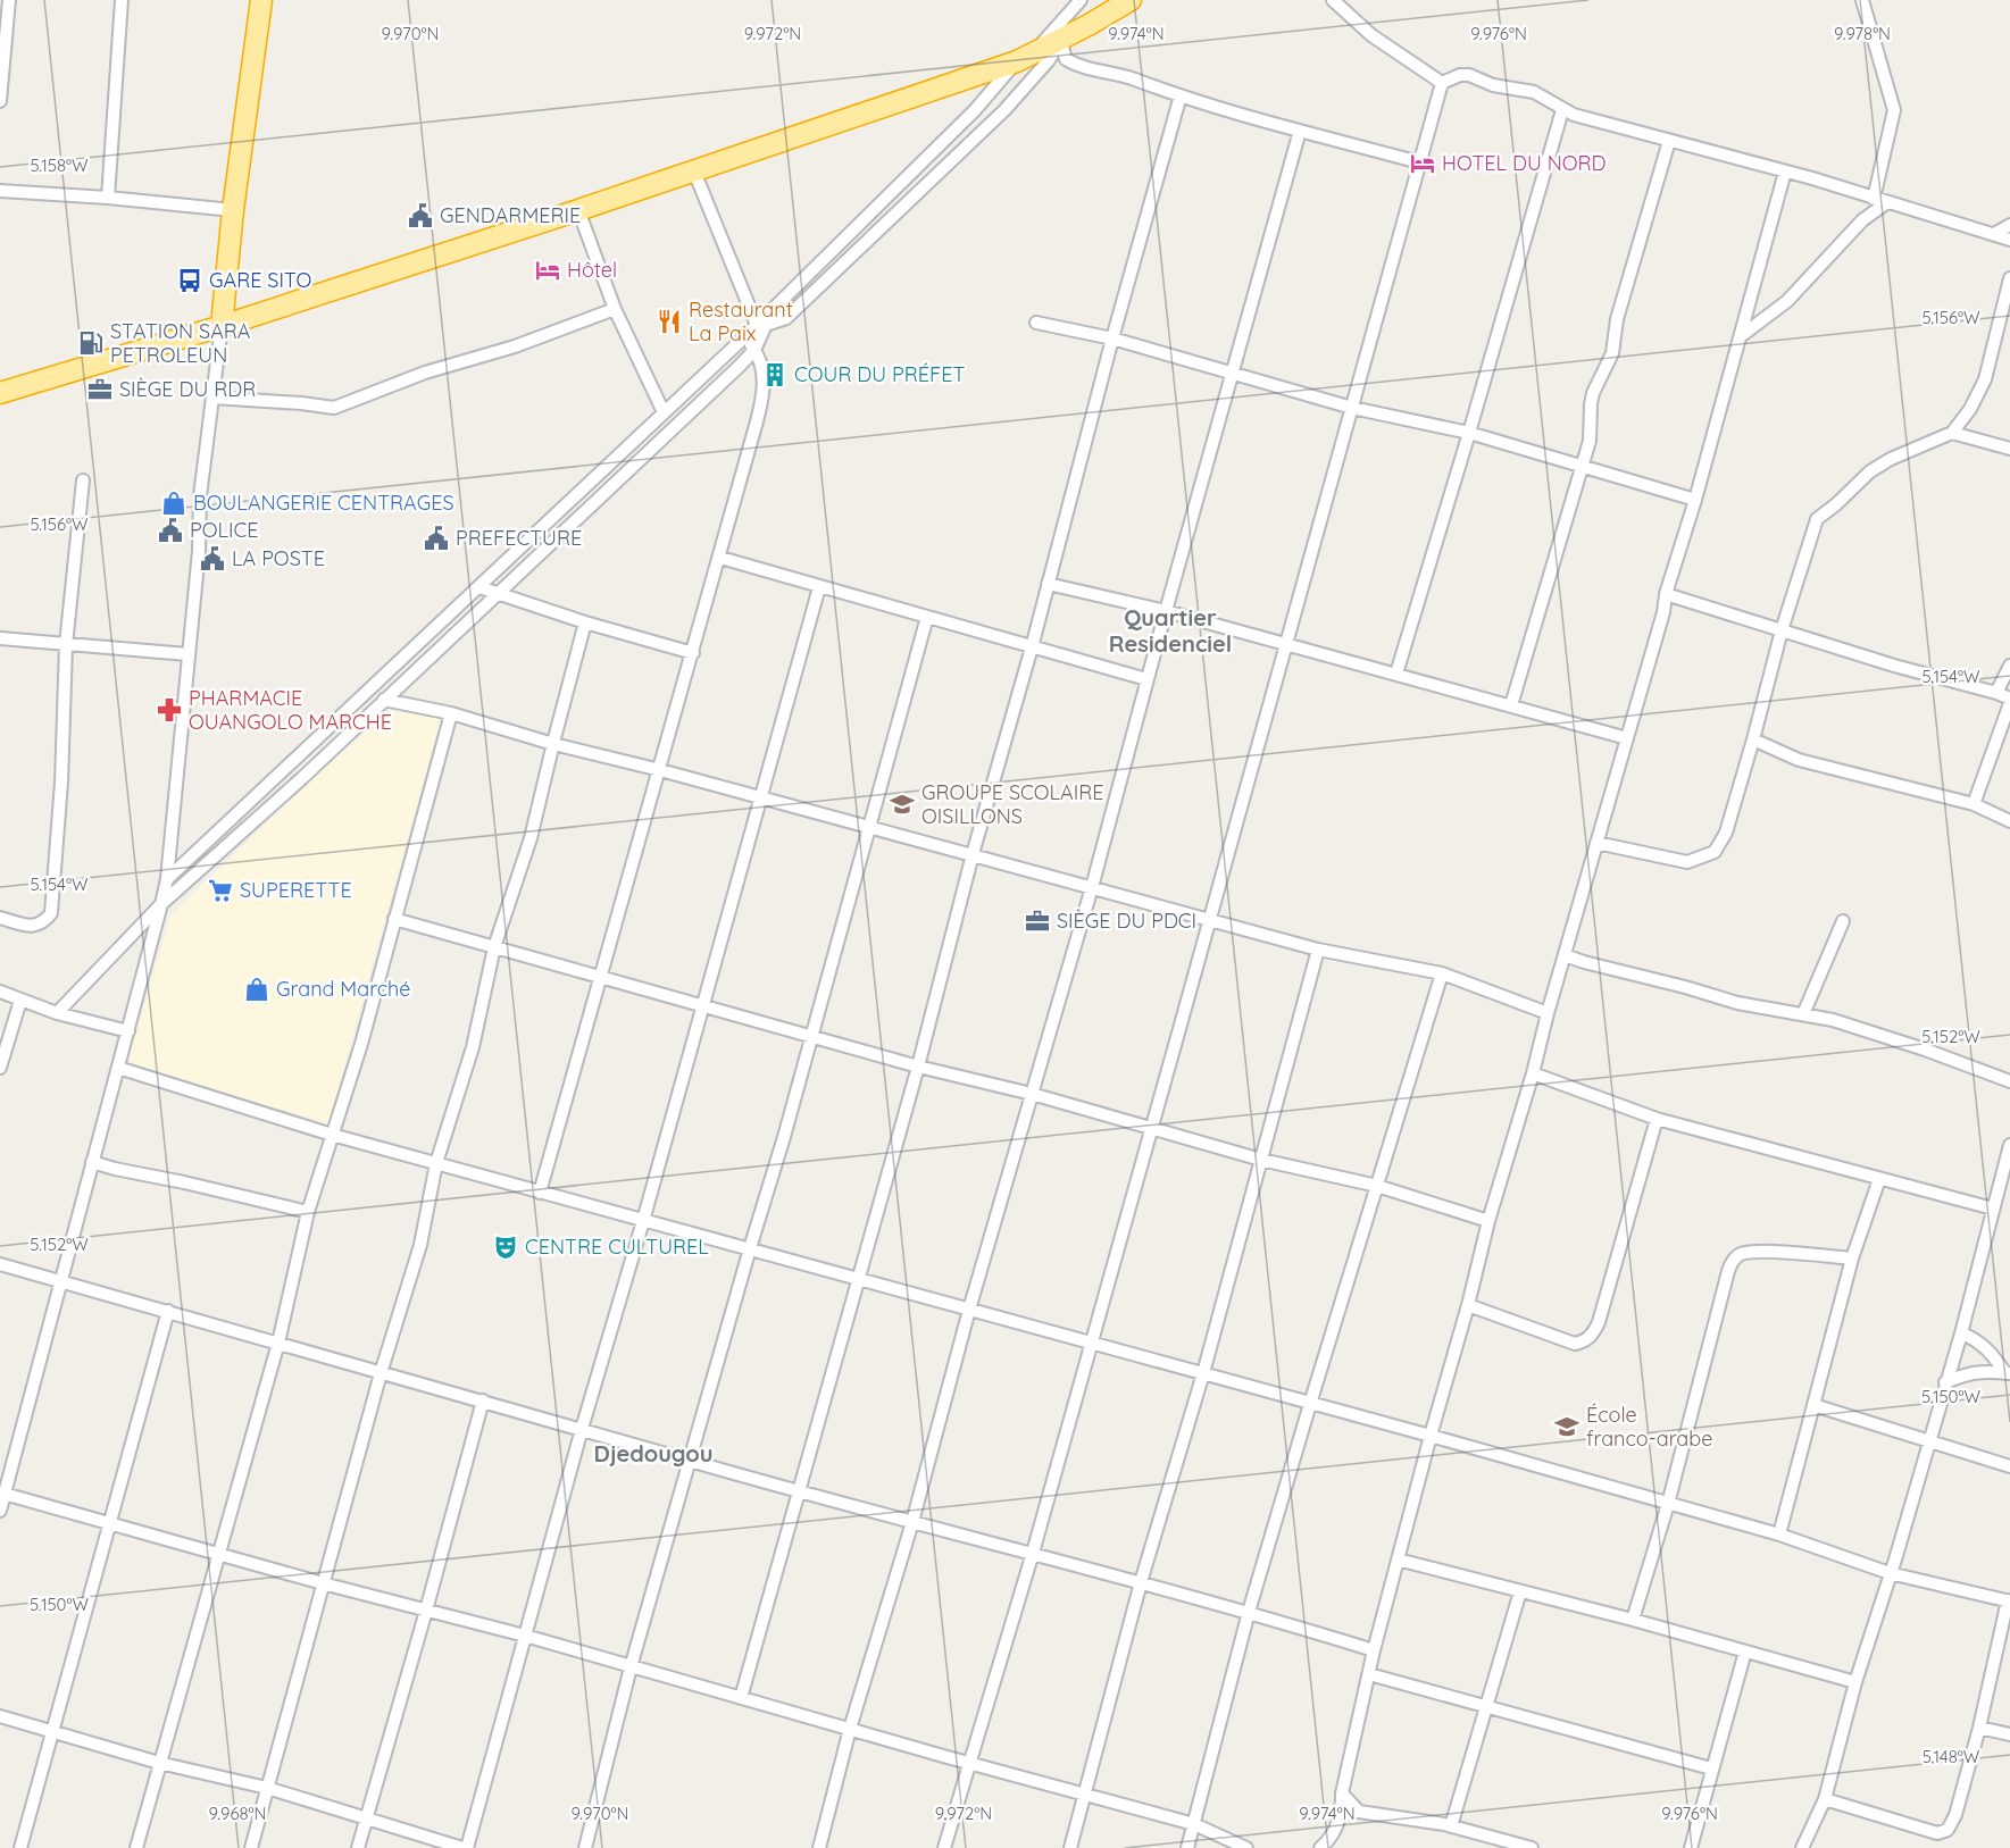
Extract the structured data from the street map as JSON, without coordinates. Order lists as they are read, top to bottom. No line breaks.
{"districts":["Quartier Residenciel","Djedougou"],"places":{"hotel":["HOTEL DU NORD","Hôtel"],"public building":["GENDARMERIE","POLICE","PREFECTURE","LA POSTE"],"bus stop":["GARE SITO"],"restaurant":["Restaurant La Paix"],"fuel station":["STATION SARA PETROLEUN"],"building":["COUR DU PRÉFET"],"office":["SIÈGE DU RDR","SIÈGE DU PDCI"],"shop":["BOULANGERIE CENTRAGES","Grand Marché"],"pharmacy":["PHARMACIE OUANGOLO MARCHE"],"school or university":["GROUPE SCOLAIRE OISILLONS","École franco-arabe"],"supermarket":["SUPERETTE"],"theatre":["CENTRE CULTUREL"]},"coordinates":["9.970°N","9.972°N","9.974°N","9.976°N","9.978°N","5.158°W","5.156°W","5.154°W","5.152°W","5.150°W","5.148°W","9.968°N"]}
